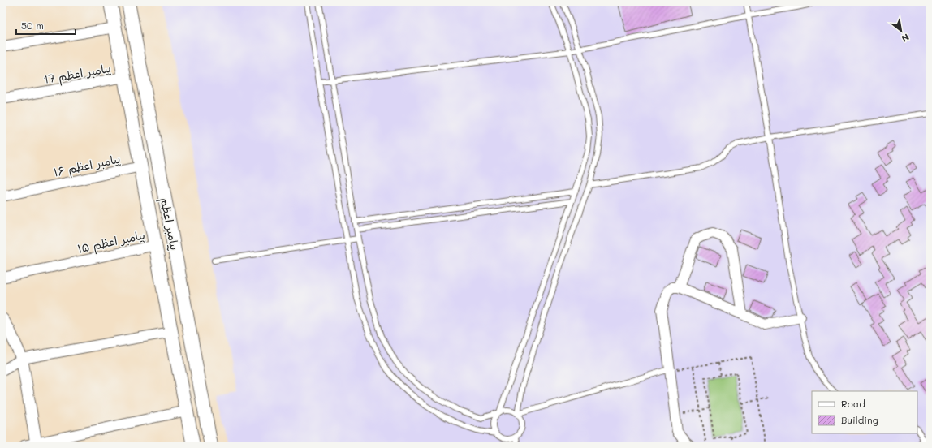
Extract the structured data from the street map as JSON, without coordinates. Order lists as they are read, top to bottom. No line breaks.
{"streets":{"main road":["پیامبر اعظم"],"street":["پیامبر اعظم 17","پیامبر اعظم ۱۶","پیامبر اعظم ۱۵"]},"crossings":[["پیامبر اعظم 17","پیامبر اعظم"],["پیامبر اعظم ۱۶","پیامبر اعظم"],["پیامبر اعظم","پیامبر اعظم ۱۵"]],"legend":["Road","Building"],"scale_bar":"50 m","north":"bottom right"}
